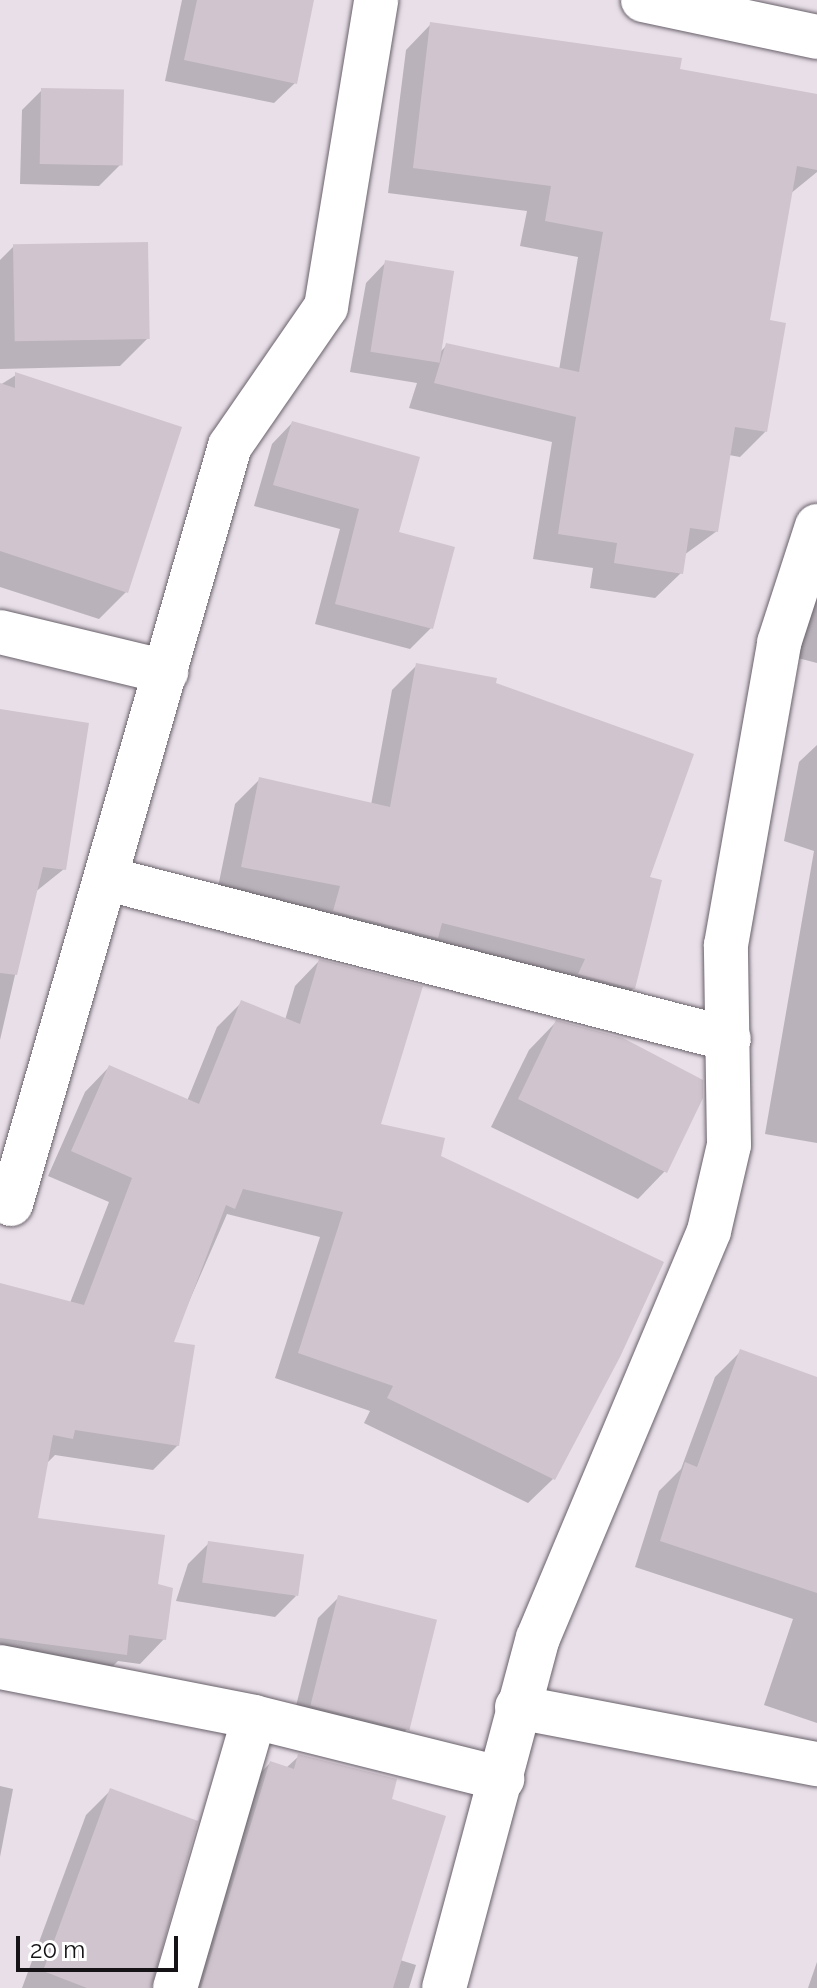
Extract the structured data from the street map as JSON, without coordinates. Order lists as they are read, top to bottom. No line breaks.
{"scale_bar":"20 m"}
